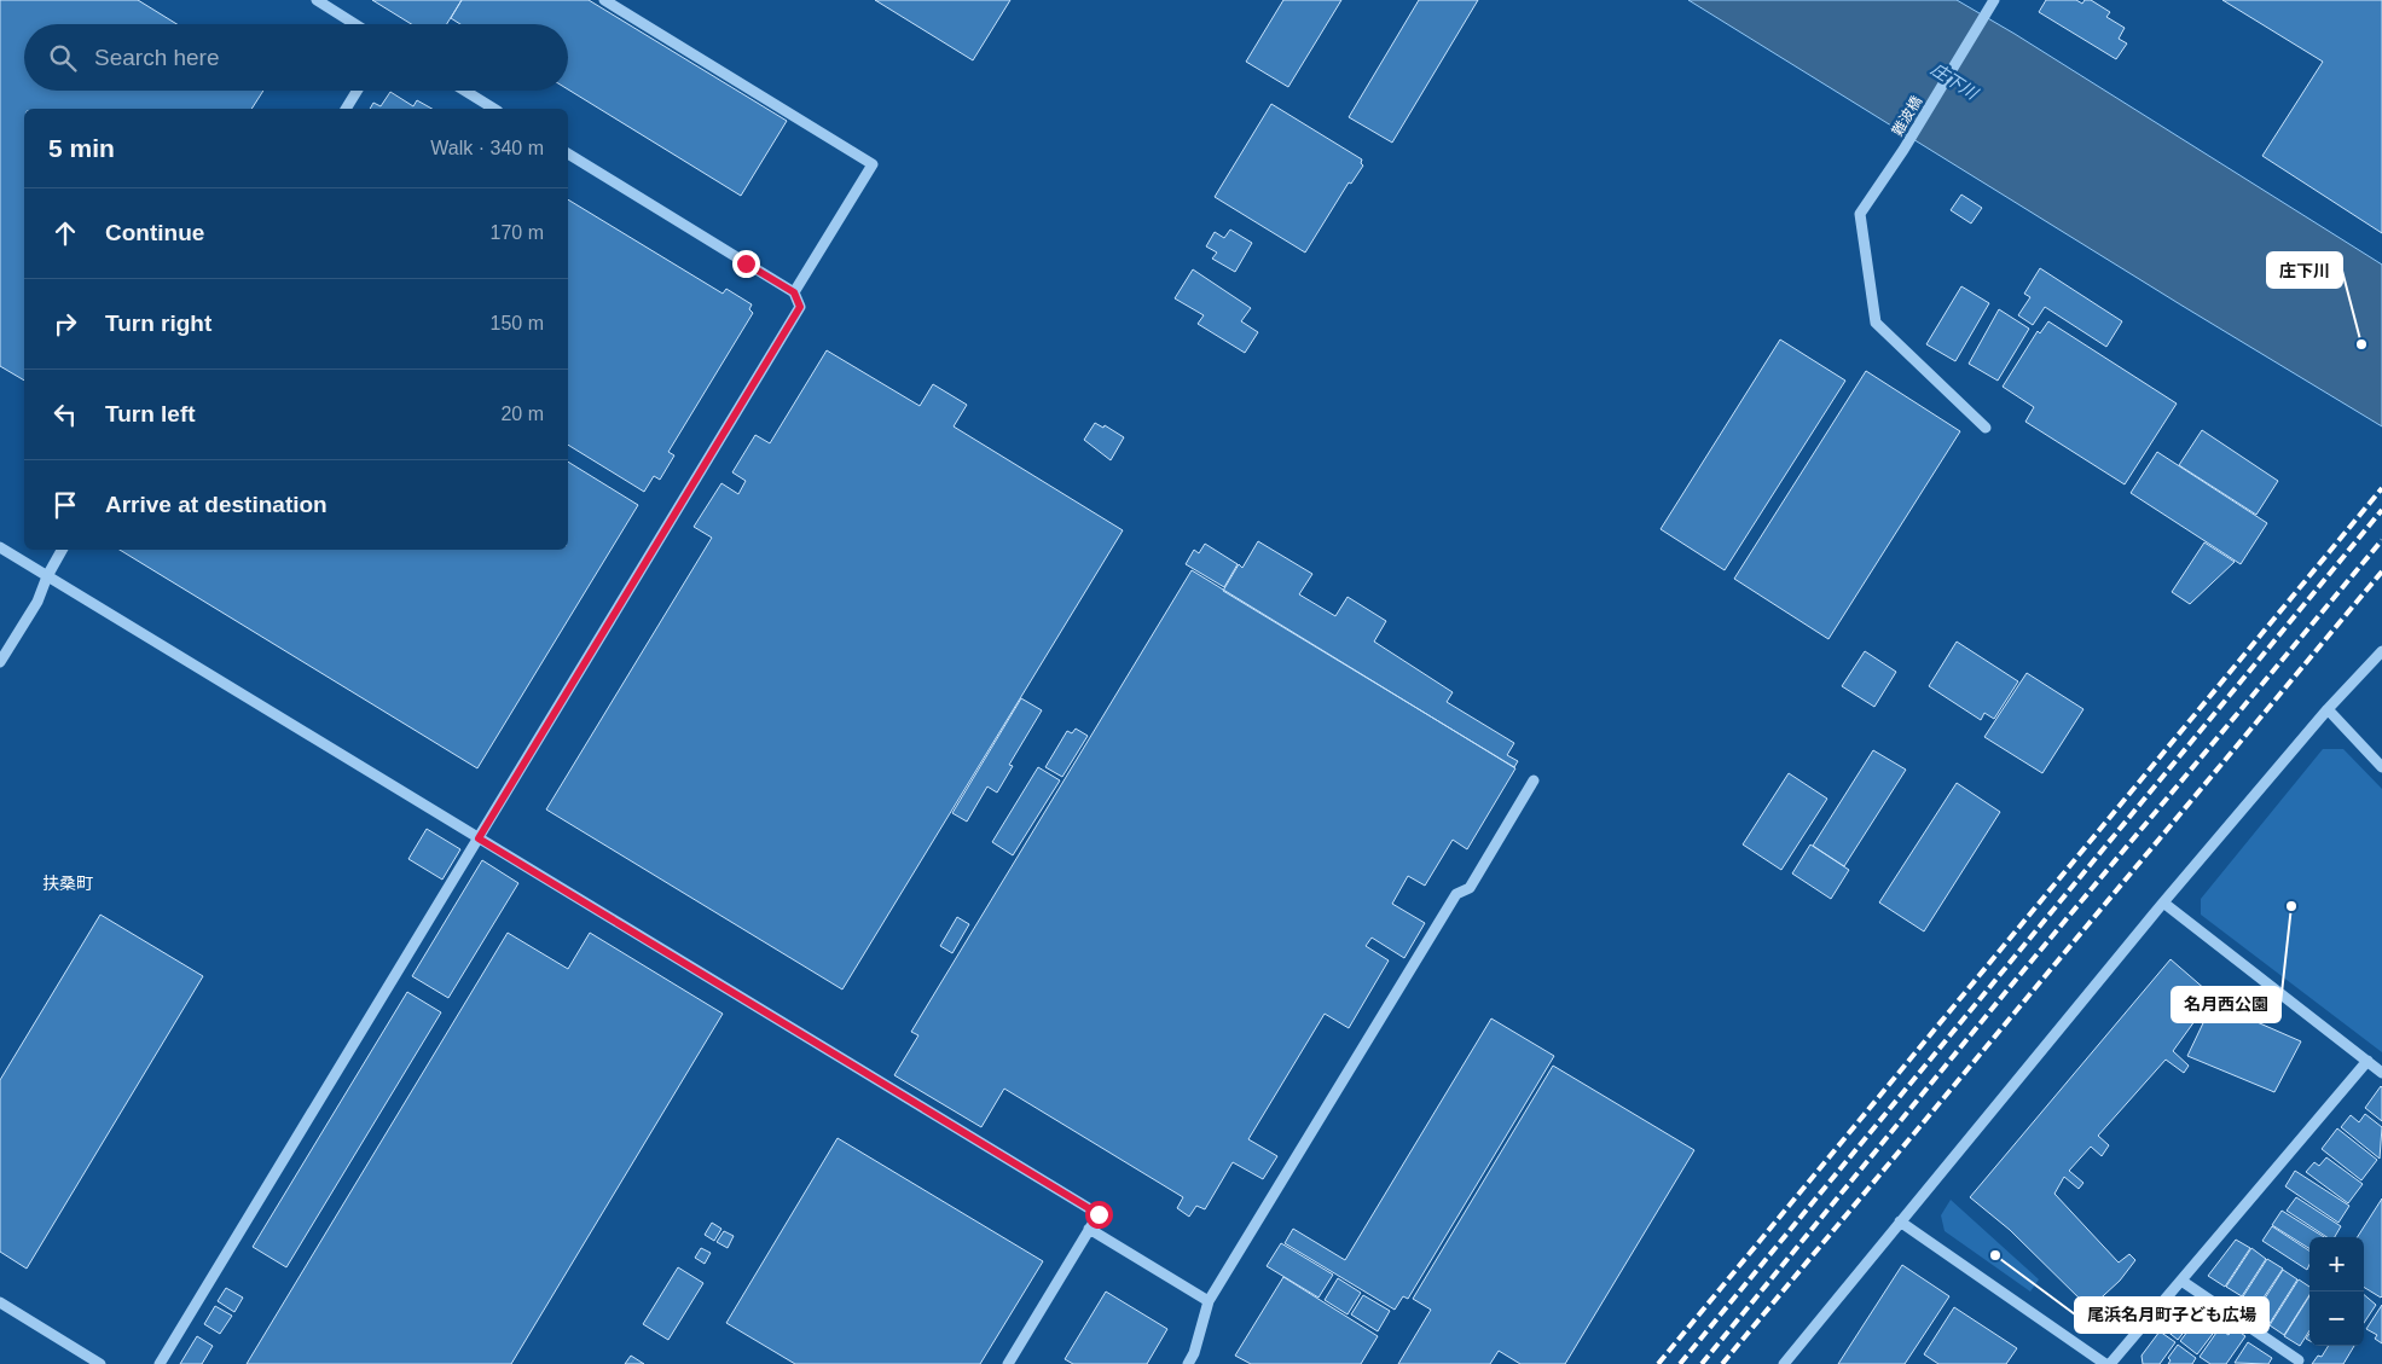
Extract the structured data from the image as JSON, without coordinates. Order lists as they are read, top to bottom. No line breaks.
{"streets":{"street":["難波橋"]},"districts":["扶桑町"],"water":["庄下川"],"places":["庄下川","名月西公園","尾浜名月町子ども広場"],"page":{"search":"Search here","heading":["5 min","Walk · 340 m"],"list":[["Continue","170 m"],["Turn right","150 m"],["Turn left","20 m"],"Arrive at destination"],"map_buttons":["+","−"]}}
